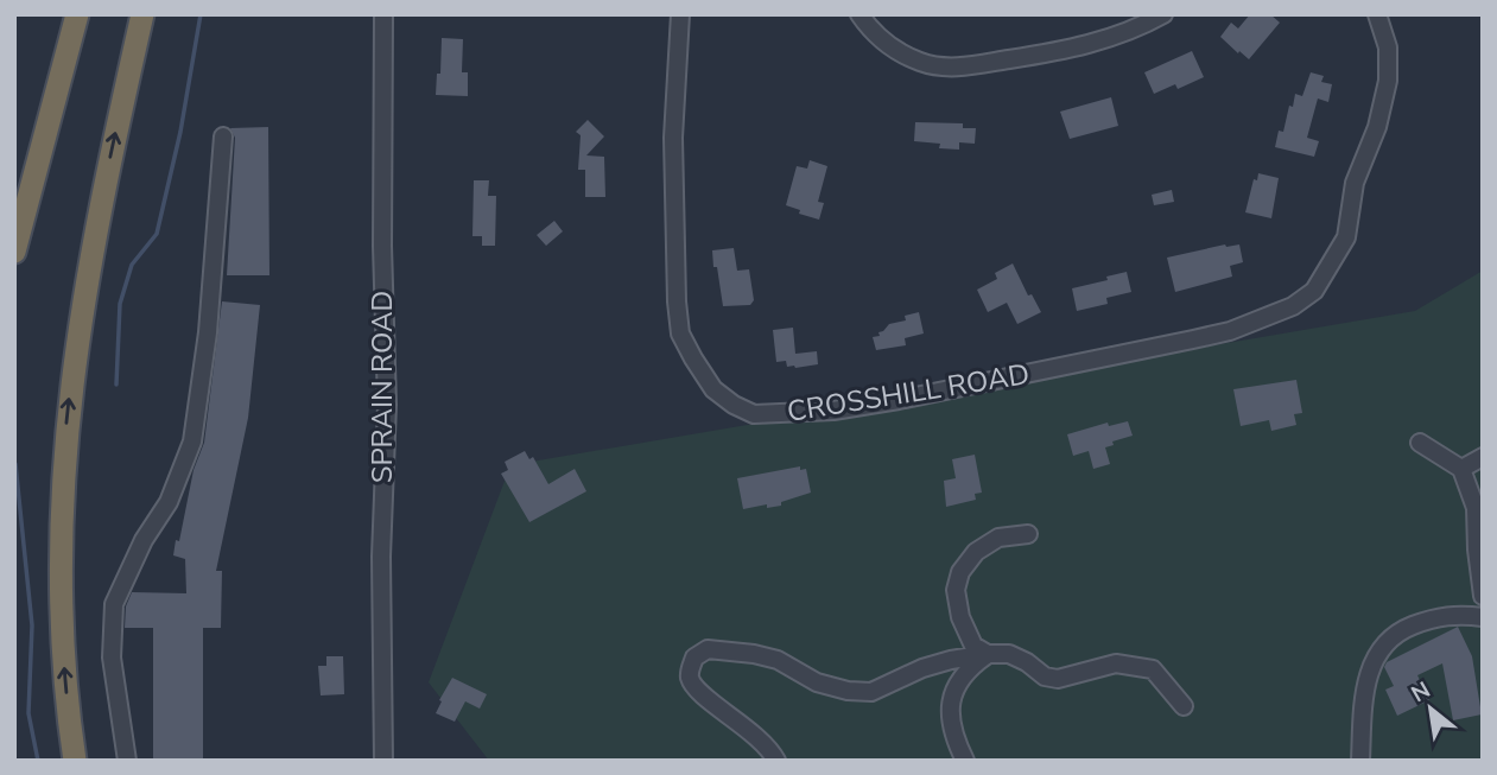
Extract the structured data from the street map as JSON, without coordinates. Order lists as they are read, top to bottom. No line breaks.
{"streets":{"street":["SPRAIN ROAD","CROSSHILL ROAD"]},"north":"top left"}
